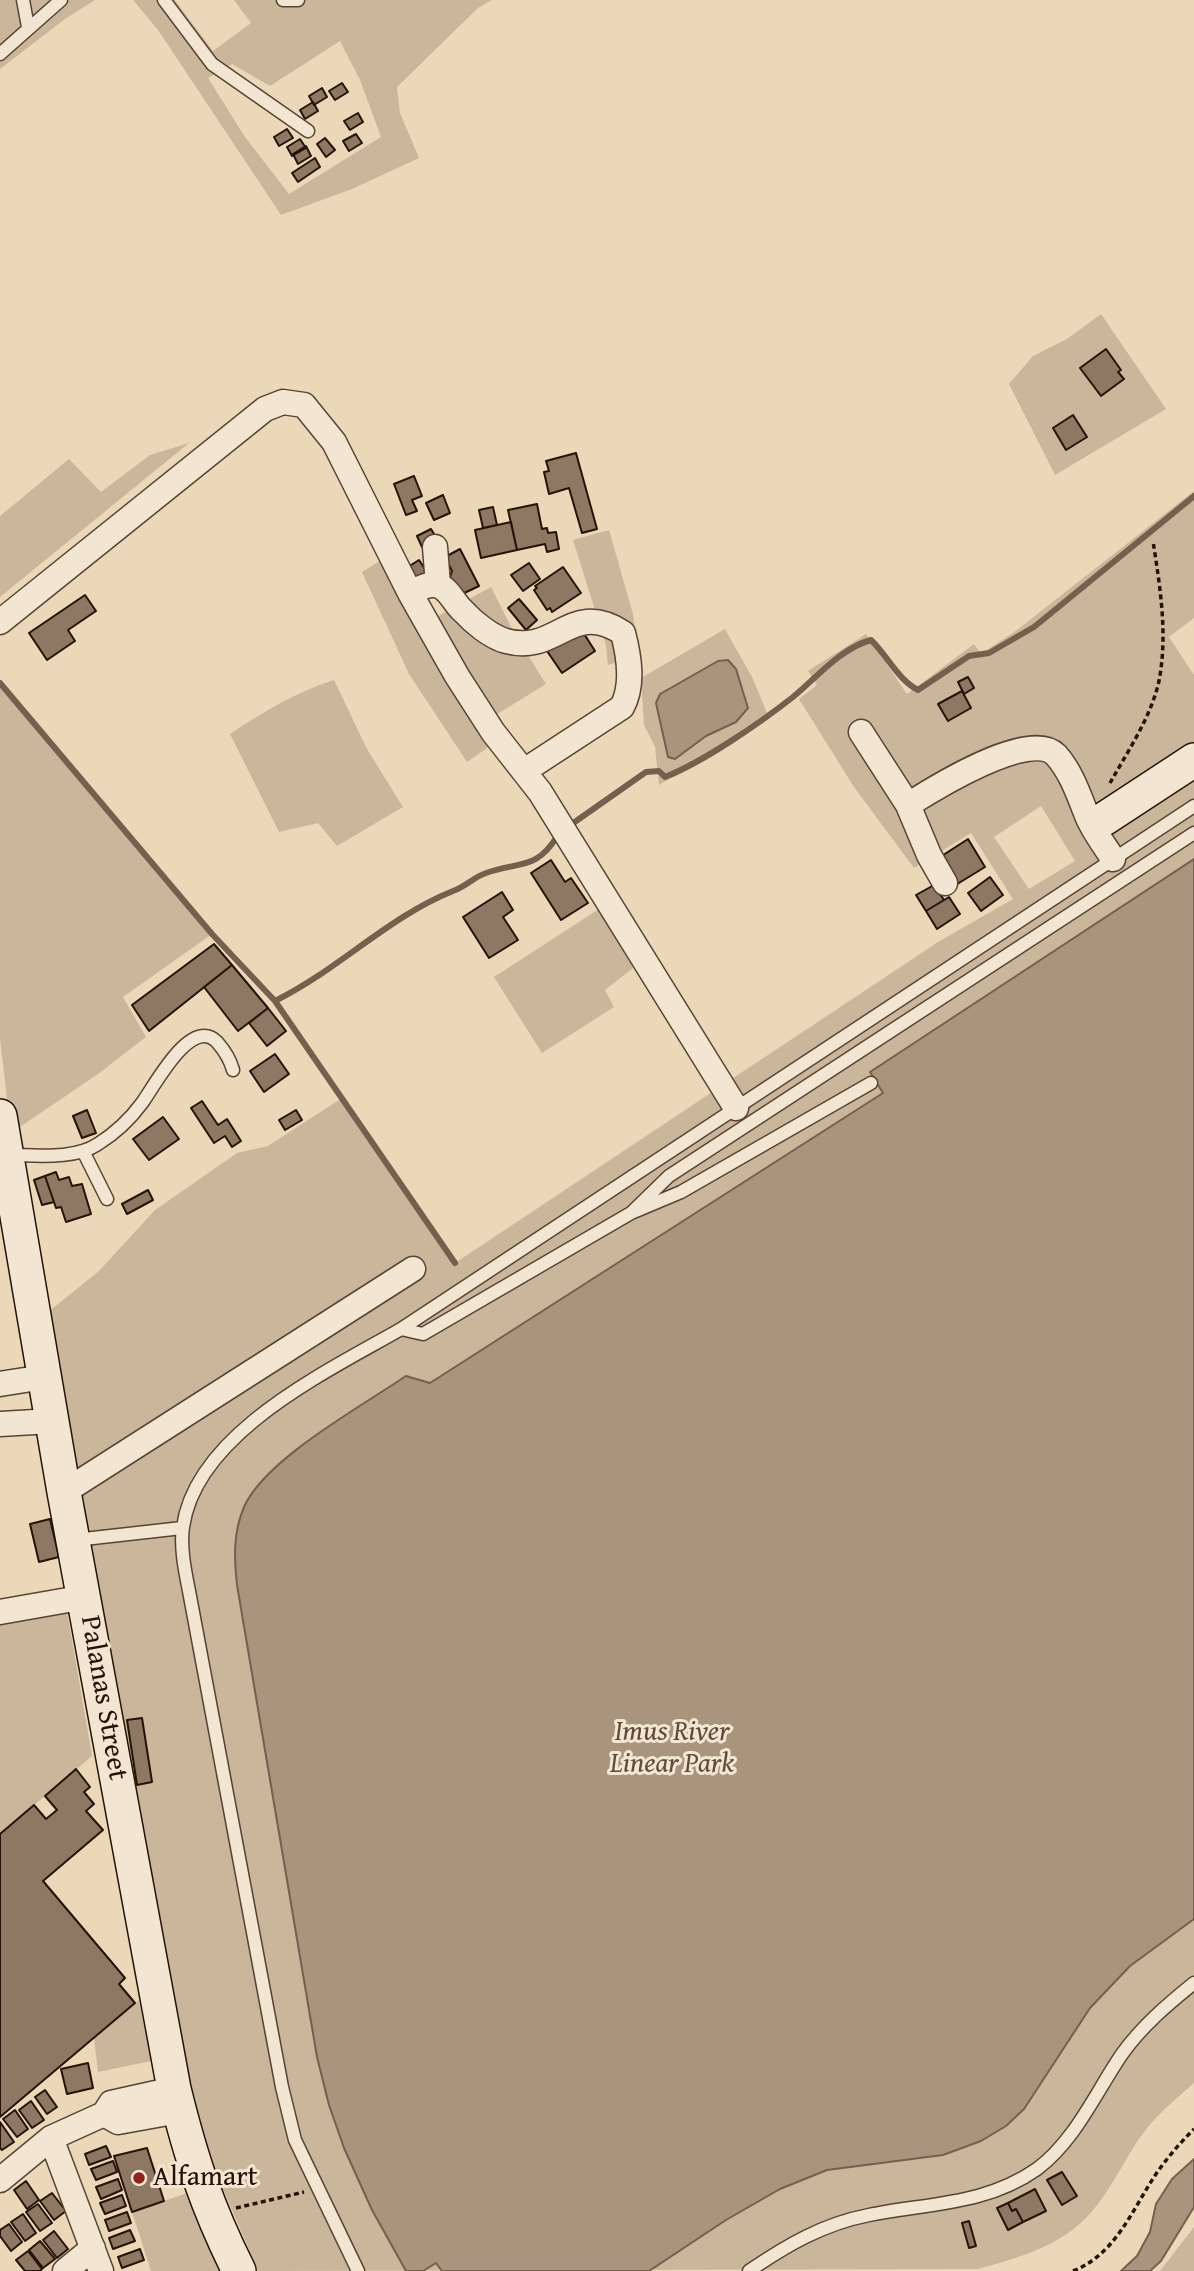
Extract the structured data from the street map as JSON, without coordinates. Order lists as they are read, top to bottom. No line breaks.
{"streets":{"main road":["Palanas Street"]},"parks":["Imus River Linear Park"],"places":["Alfamart"]}
